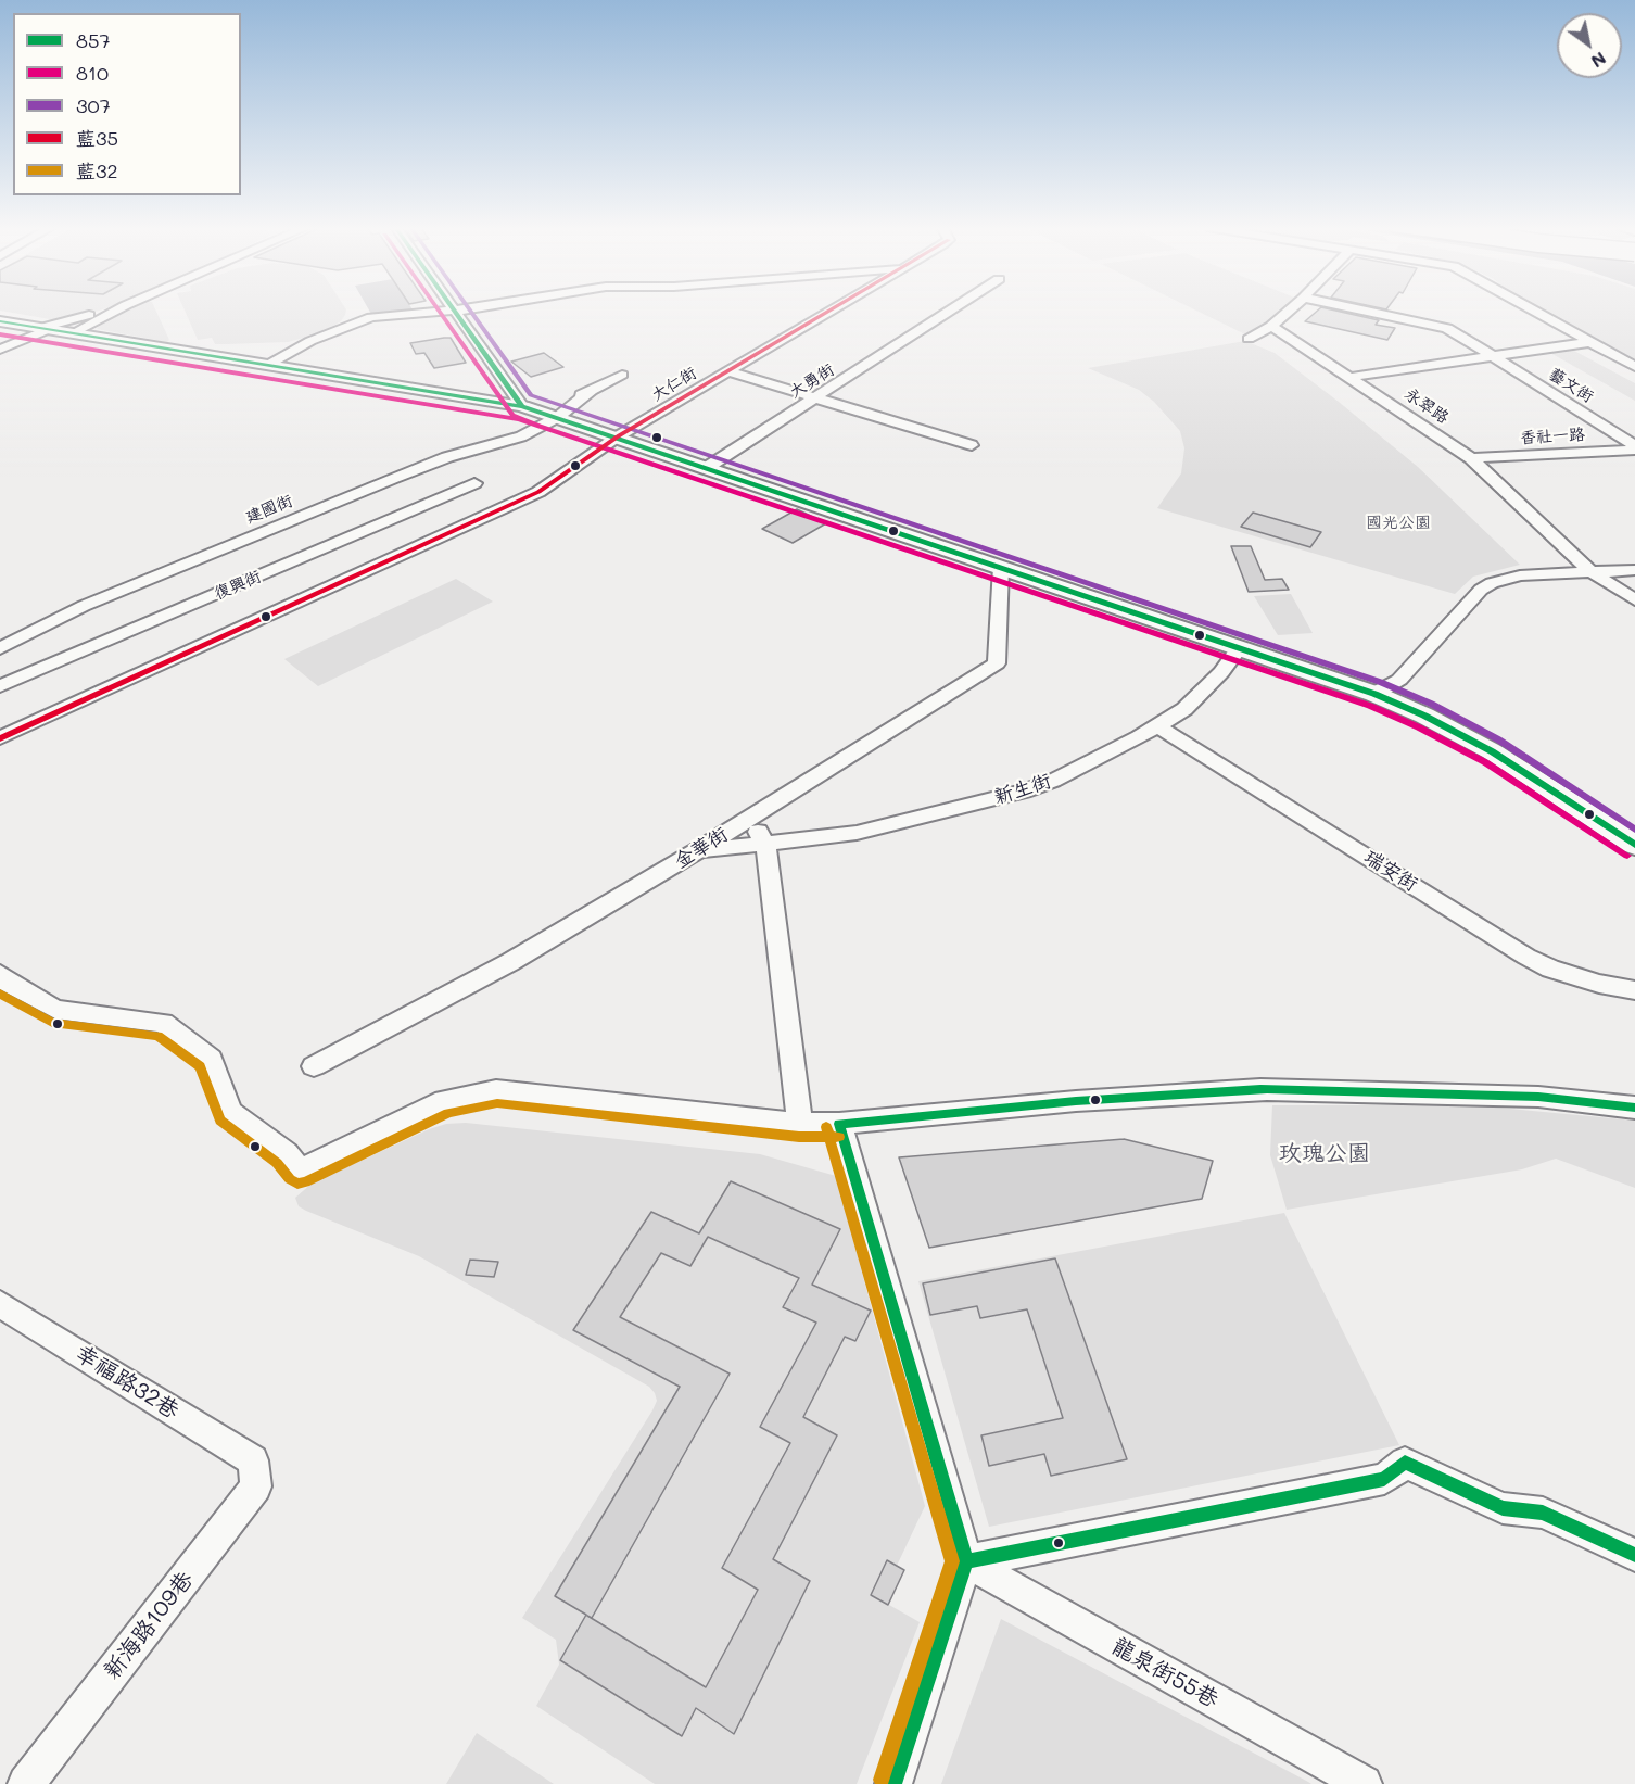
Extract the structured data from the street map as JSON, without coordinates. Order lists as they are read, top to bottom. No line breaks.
{"streets":{"street":["大勇街","大仁街","藝文街","永翠路","香社一路","建國街","復興街","新生街","金華街","瑞安街","幸福路32巷","新海路109巷","龍泉街55巷"]},"crossings":[["藝文街","香社一路"],["永翠路","香社一路"],["新生街","金華街"],["新生街","瑞安街"],["幸福路32巷","新海路109巷"]],"parks":["國光公園","玫瑰公園"],"lines":["transit line 857","transit line 810","transit line 307","transit line 藍35","transit line 藍32"],"legend":["857","810","307","藍35","藍32"],"north":"bottom right"}
